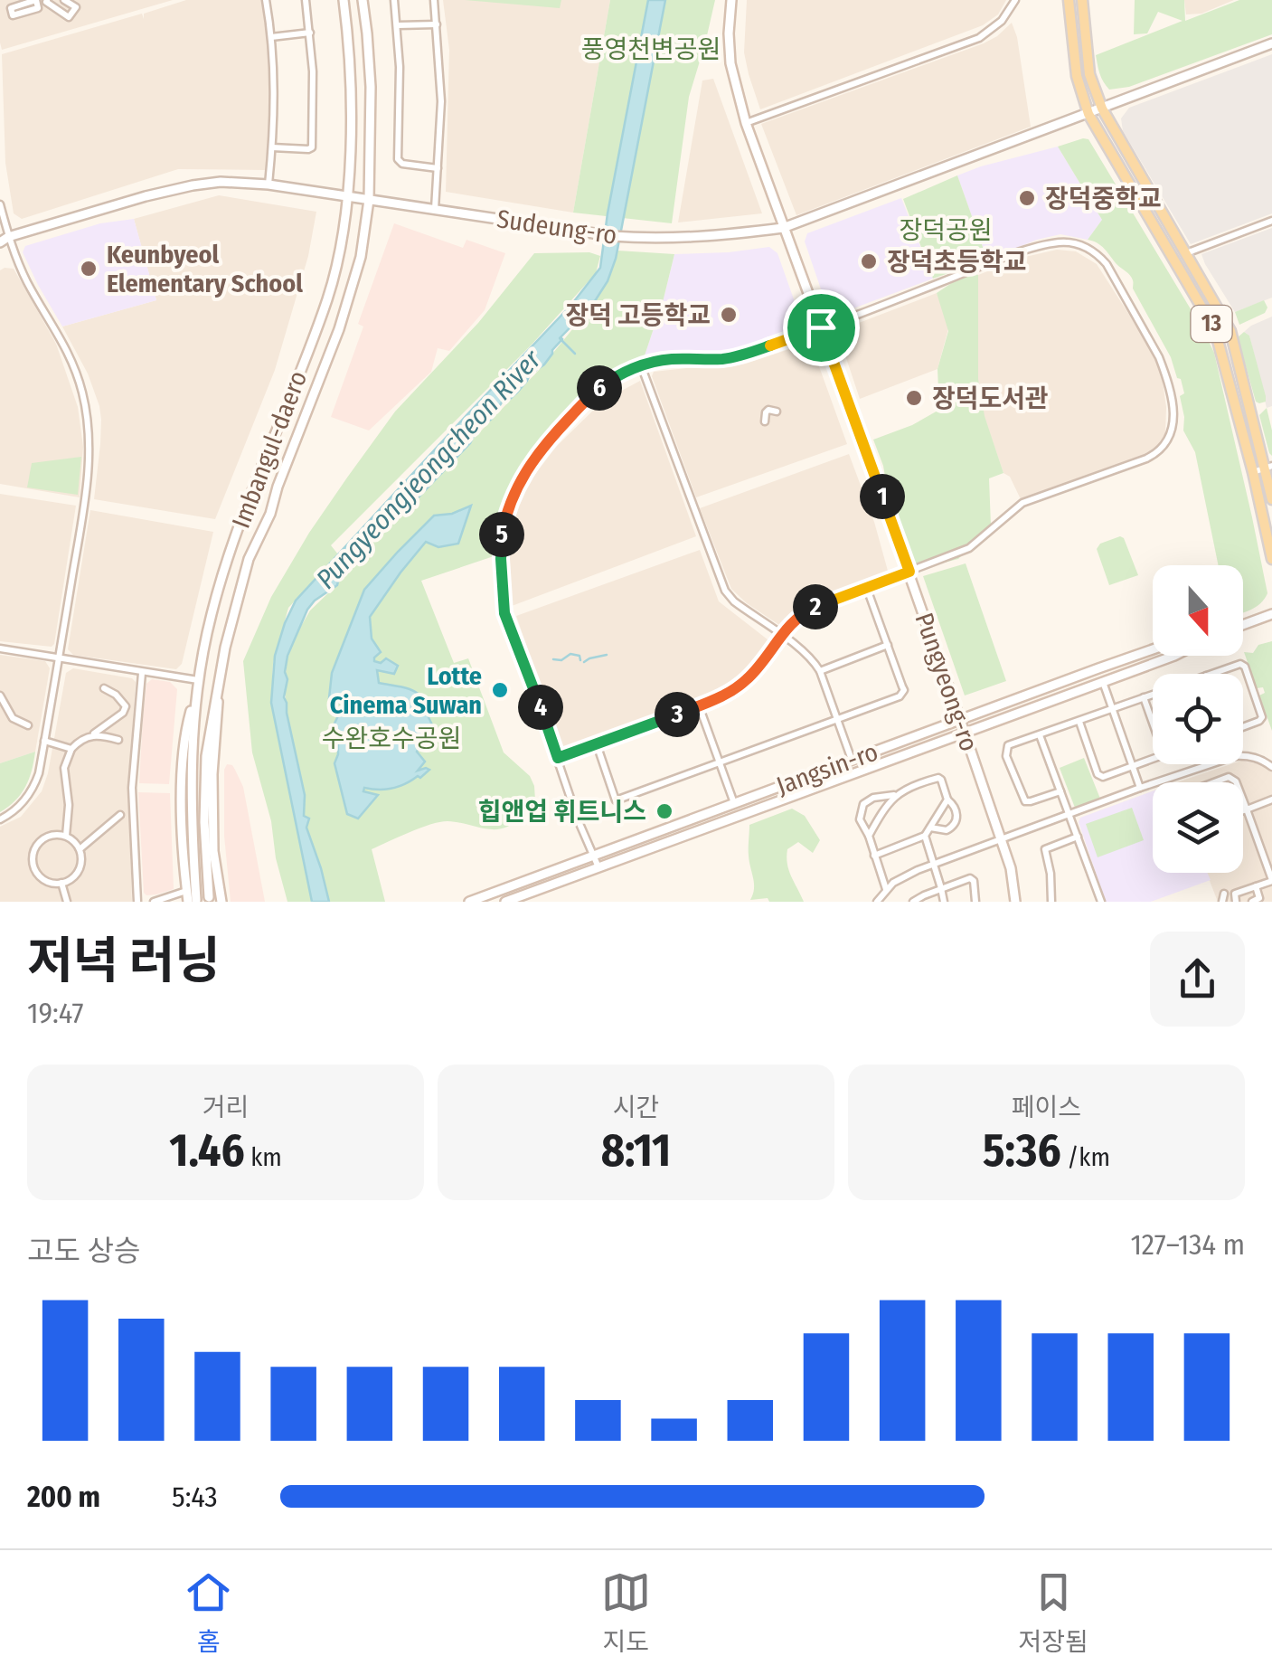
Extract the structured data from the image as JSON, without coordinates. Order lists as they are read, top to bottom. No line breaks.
{"streets":{"main road":["Sudeung-ro","13","Imbangul-daero","Pungyeong-ro","Jangsin-ro"]},"crossings":[["Sudeung-ro","13"],["Sudeung-ro","Imbangul-daero"],["Sudeung-ro","Pungyeong-ro"],["Pungyeong-ro","Jangsin-ro"]],"water":["Pungyeongjeongcheon River"],"parks":["풍영천변공원","장덕공원","수완호수공원"],"places":["장덕중학교","장덕초등학교","Keunbyeol Elementary School","장덕 고등학교","장덕도서관","Lotte Cinema Suwan","힙앤업 휘트니스"],"north":"bottom","page":{"pins":["6","1","5","2","4","3"],"heading":["저녁 러닝","19:47"],"stats":[["거리","1.46 km"],["시간","8:11"],["페이스","5:36 /km"]],"chart":["고도 상승","127–134 m"],"list":[{"name":"200 m","note":"5:43"}],"tabs":["홈","지도","저장됨"]}}
